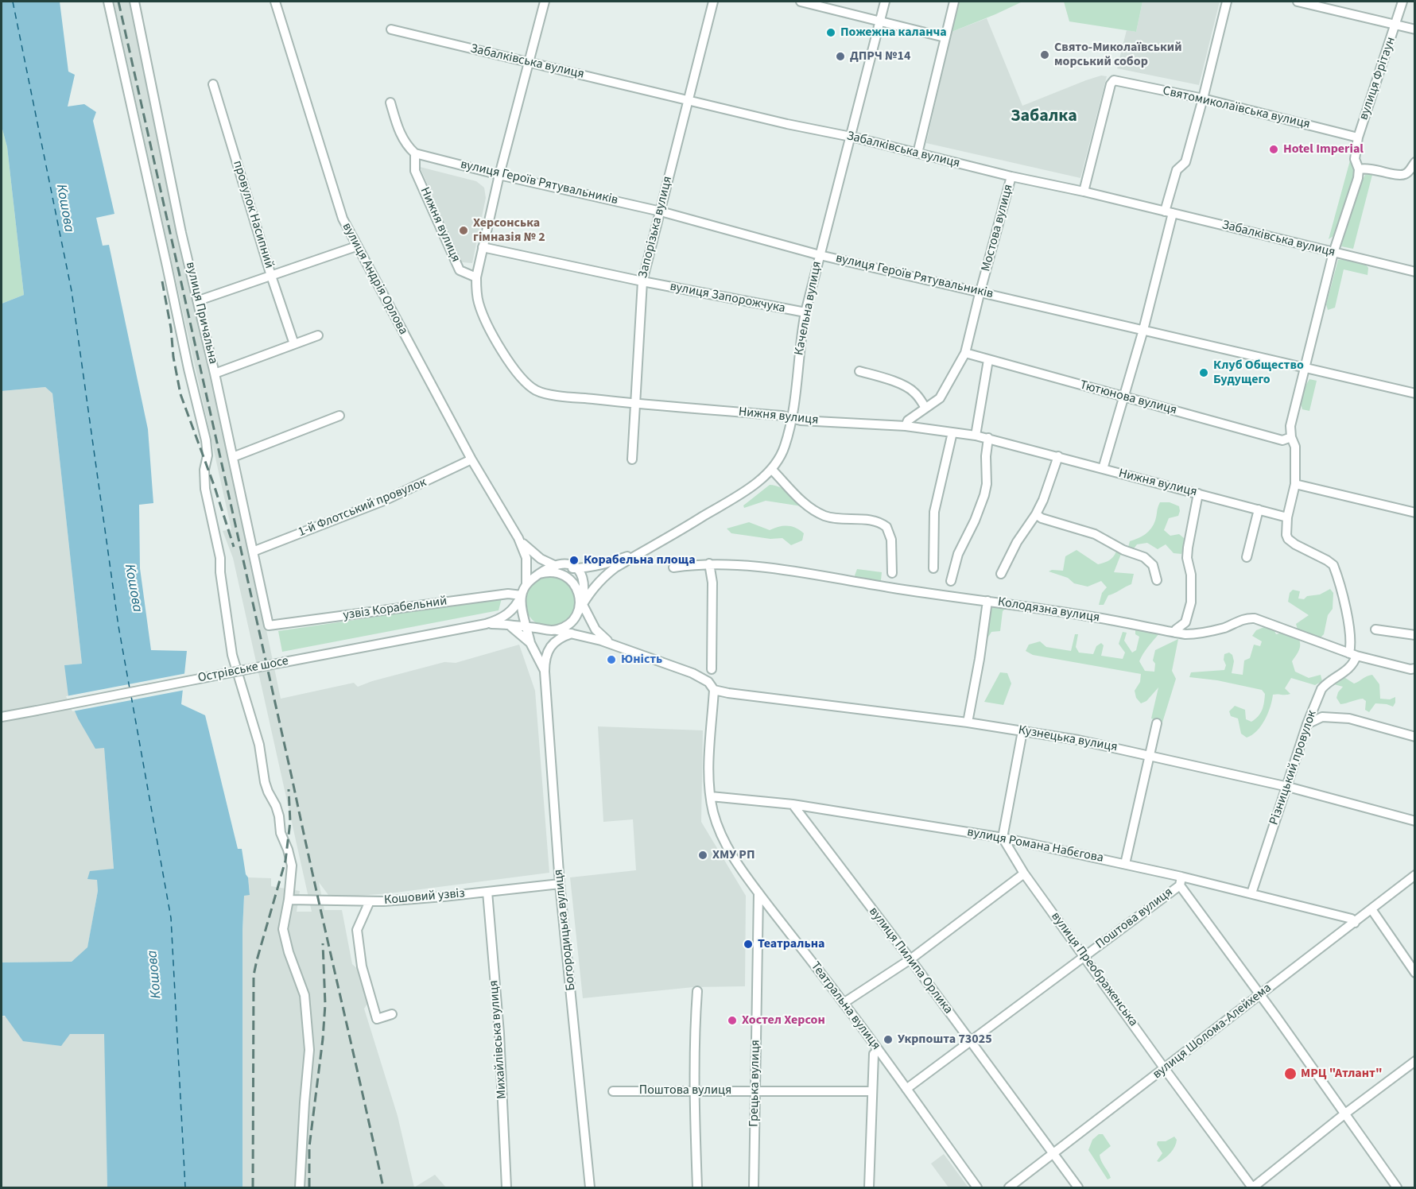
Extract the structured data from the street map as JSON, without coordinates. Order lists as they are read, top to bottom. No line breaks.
{"streets":{"street":["Забалківська вулиця","вулиця Фрітаун","Святомиколаївська вулиця","вулиця Героїв Рятувальників","провулок Насипний","Нижня вулиця","Запорізька вулиця","Мостова вулиця","вулиця Андрія Орлова","вулиця Запорожчука","Качельна вулиця","вулиця Причальна","Тютюнова вулиця","1-й Флотський провулок","узвіз Корабельний","Колодязна вулиця","Острівське шосе","Кузнецька вулиця","Різницький провулок","вулиця Романа Набєгова","Кошовий узвіз","Поштова вулиця","Богородицька вулиця","вулиця Пилипа Орлика","вулиця Преображенська","Театральна вулиця","вулиця Шолома-Алейхема","Михайлівська вулиця","Грецька вулиця"]},"crossings":[["Забалківська вулиця","вулиця Фрітаун"],["Забалківська вулиця","Святомиколаївська вулиця"],["Забалківська вулиця","Запорізька вулиця"],["Забалківська вулиця","Мостова вулиця"],["Забалківська вулиця","Качельна вулиця"],["вулиця Фрітаун","Святомиколаївська вулиця"],["вулиця Фрітаун","вулиця Героїв Рятувальників"],["вулиця Фрітаун","Нижня вулиця"],["вулиця Фрітаун","Тютюнова вулиця"],["вулиця Героїв Рятувальників","Нижня вулиця"],["вулиця Героїв Рятувальників","Запорізька вулиця"],["вулиця Героїв Рятувальників","Мостова вулиця"],["вулиця Героїв Рятувальників","Качельна вулиця"],["Нижня вулиця","Запорізька вулиця"],["Нижня вулиця","Мостова вулиця"],["Нижня вулиця","Качельна вулиця"],["Запорізька вулиця","вулиця Запорожчука"],["Мостова вулиця","Тютюнова вулиця"],["вулиця Андрія Орлова","Качельна вулиця"],["вулиця Андрія Орлова","1-й Флотський провулок"],["вулиця Андрія Орлова","узвіз Корабельний"],["вулиця Андрія Орлова","Острівське шосе"],["вулиця Андрія Орлова","Богородицька вулиця"],["вулиця Запорожчука","Качельна вулиця"],["Качельна вулиця","узвіз Корабельний"],["Качельна вулиця","Острівське шосе"],["Качельна вулиця","Богородицька вулиця"],["вулиця Причальна","1-й Флотський провулок"],["вулиця Причальна","узвіз Корабельний"],["узвіз Корабельний","Острівське шосе"],["узвіз Корабельний","Богородицька вулиця"],["Колодязна вулиця","Різницький провулок"],["Острівське шосе","Богородицька вулиця"],["Кузнецька вулиця","Різницький провулок"],["Кузнецька вулиця","Театральна вулиця"],["Різницький провулок","вулиця Романа Набєгова"],["вулиця Романа Набєгова","Поштова вулиця"],["вулиця Романа Набєгова","вулиця Пилипа Орлика"],["вулиця Романа Набєгова","вулиця Преображенська"],["вулиця Романа Набєгова","Театральна вулиця"],["вулиця Романа Набєгова","вулиця Шолома-Алейхема"],["Кошовий узвіз","Богородицька вулиця"],["Кошовий узвіз","Михайлівська вулиця"],["Поштова вулиця","вулиця Пилипа Орлика"],["Поштова вулиця","вулиця Преображенська"],["Поштова вулиця","Театральна вулиця"],["Поштова вулиця","Грецька вулиця"],["вулиця Пилипа Орлика","вулиця Шолома-Алейхема"],["вулиця Преображенська","вулиця Шолома-Алейхема"],["Театральна вулиця","Грецька вулиця"]],"districts":["Забалка"],"water":["Кошова"],"places":["Пожежна каланча","Свято-Миколаївський морський собор","ДПРЧ №14","Hotel Imperial","Херсонська гімназія № 2","Клуб Общество Будущего","Корабельна площа","Юність","ХМУ РП","Театральна","Хостел Херсон","Укрпошта 73025","МРЦ \"Атлант\""]}
